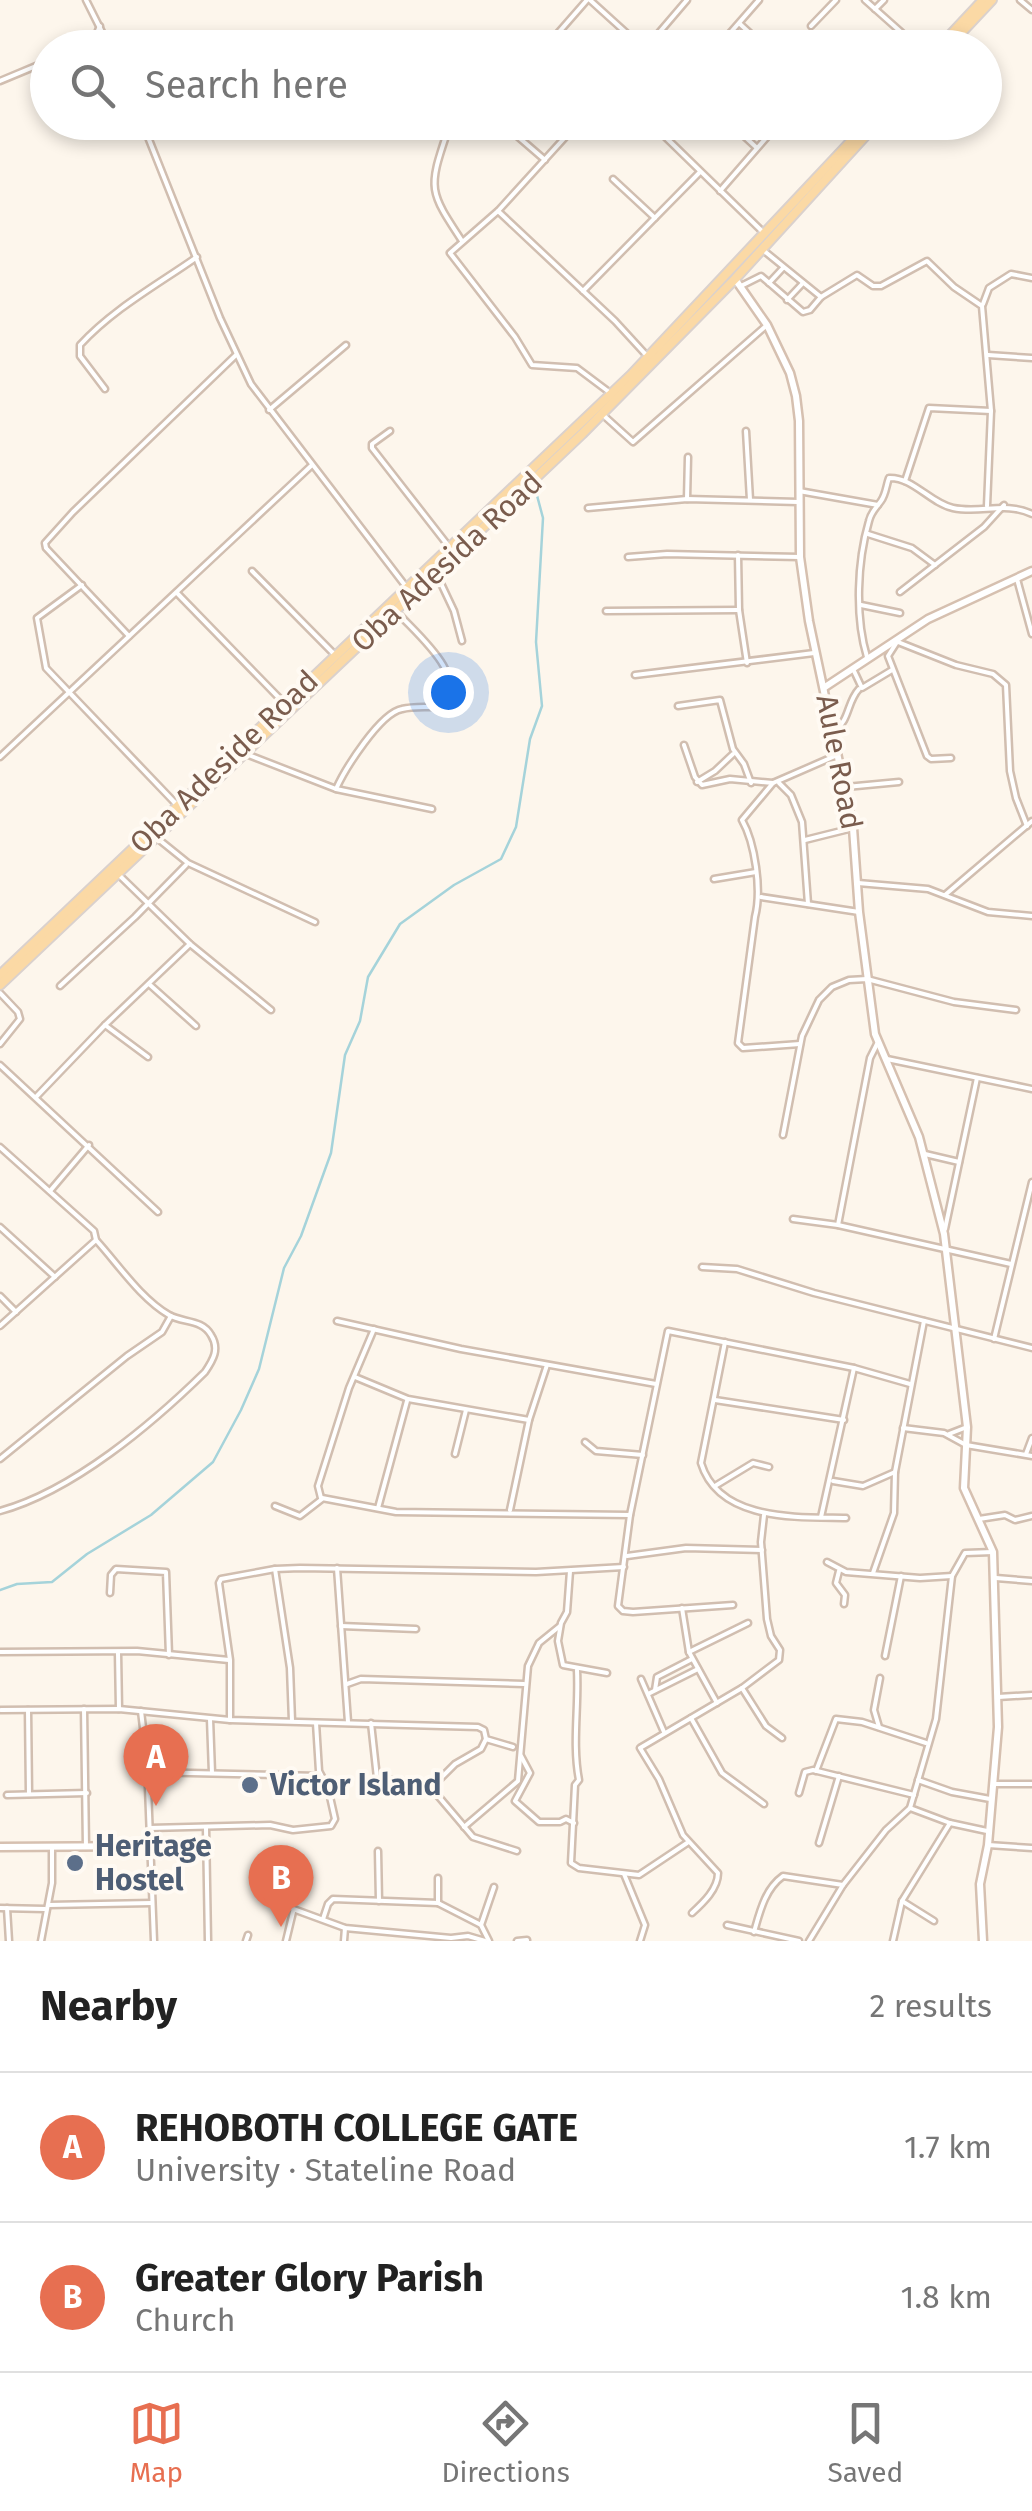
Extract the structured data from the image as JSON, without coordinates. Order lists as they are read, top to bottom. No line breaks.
{"streets":{"main road":["Oba Adesida Road","Oba Adeside Road"],"street":["Aule Road"]},"crossings":[["Oba Adesida Road","Oba Adeside Road"],["Oba Adesida Road","Aule Road"]],"places":["Victor Island","Heritage Hostel"],"page":{"search":"Search here","pins":["A","B"],"heading":["Nearby","2 results"],"list":[{"mark":"A","name":"REHOBOTH COLLEGE GATE","note":"University · Stateline Road","value":"1.7 km"},{"mark":"B","name":"Greater Glory Parish","note":"Church","value":"1.8 km"}],"nav":["Map","Directions","Saved"]}}
